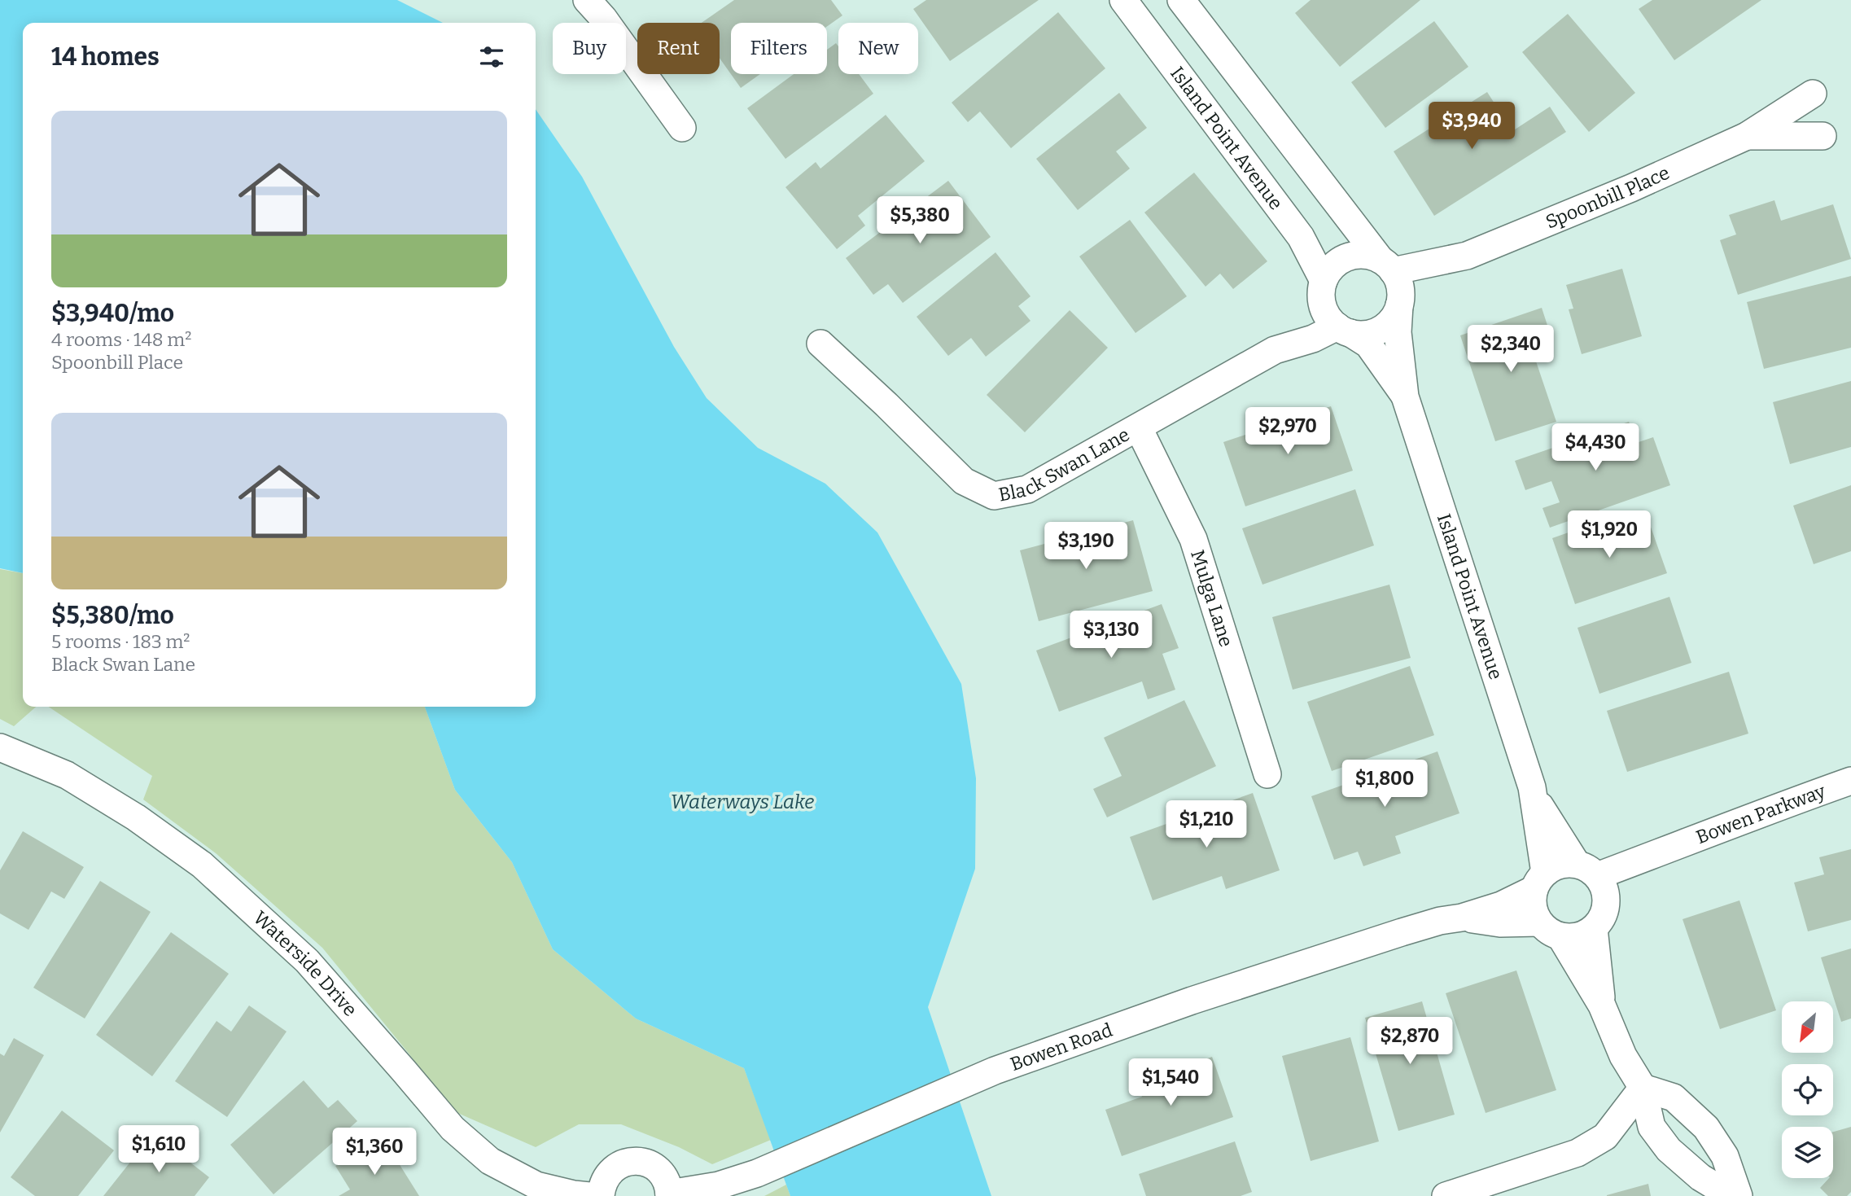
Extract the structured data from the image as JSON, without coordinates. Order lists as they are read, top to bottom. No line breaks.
{"streets":{"street":["Island Point Avenue","Spoonbill Place","Black Swan Lane","Mulga Lane","Bowen Parkway","Waterside Drive","Bowen Road"]},"crossings":[["Island Point Avenue","Spoonbill Place"],["Island Point Avenue","Black Swan Lane"],["Island Point Avenue","Bowen Parkway"],["Island Point Avenue","Bowen Road"],["Spoonbill Place","Black Swan Lane"],["Black Swan Lane","Mulga Lane"],["Bowen Parkway","Bowen Road"]],"water":["Waterways Lake"],"north":"bottom left","page":{"chip":["Buy","Rent","Filters","New"],"heading":"14 homes","list":[{"name":"$3,940/mo","note":"4 rooms · 148 m² · Spoonbill Place"},{"name":"$5,380/mo","note":"5 rooms · 183 m² · Black Swan Lane"}],"price":["$3,940","$5,380","$2,340","$2,970","$4,430","$1,920","$3,190","$3,130","$1,800","$1,210","$2,870","$1,540","$1,610","$1,360"]}}
